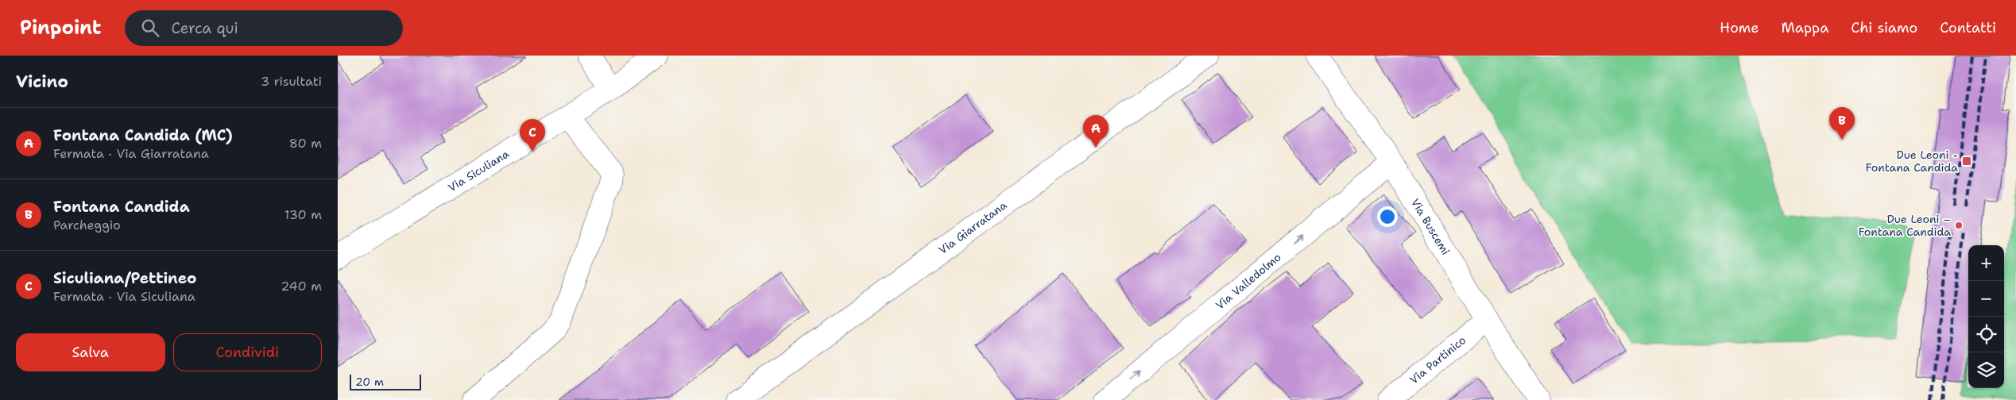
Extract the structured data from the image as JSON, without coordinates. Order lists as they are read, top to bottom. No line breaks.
{"streets":{"street":["Via Siculiana","Via Buscemi","Via Giarratana","Via Valledolmo","Via Partinico"]},"crossings":[["Via Buscemi","Via Valledolmo"],["Via Buscemi","Via Partinico"]],"one_way":["Via Valledolmo"],"places":{"transit":["Due Leoni - Fontana Candida"],"other":["Due Leoni – Fontana Candida"]},"scale_bar":"20 m","page":{"header":"Pinpoint","search":"Cerca qui","nav":["Home","Mappa","Chi siamo","Contatti"],"heading":["Vicino","3 risultati"],"list":[{"mark":"A","name":"Fontana Candida (MC)","note":"Fermata · Via Giarratana","value":"80 m"},{"mark":"B","name":"Fontana Candida","note":"Parcheggio","value":"130 m"},{"mark":"C","name":"Siculiana/Pettineo","note":"Fermata · Via Siculiana","value":"240 m"}],"pins":["B","A","C"],"map_buttons":["+","−"],"buttons":["Salva","Condividi"],"scale":"20 m"}}
